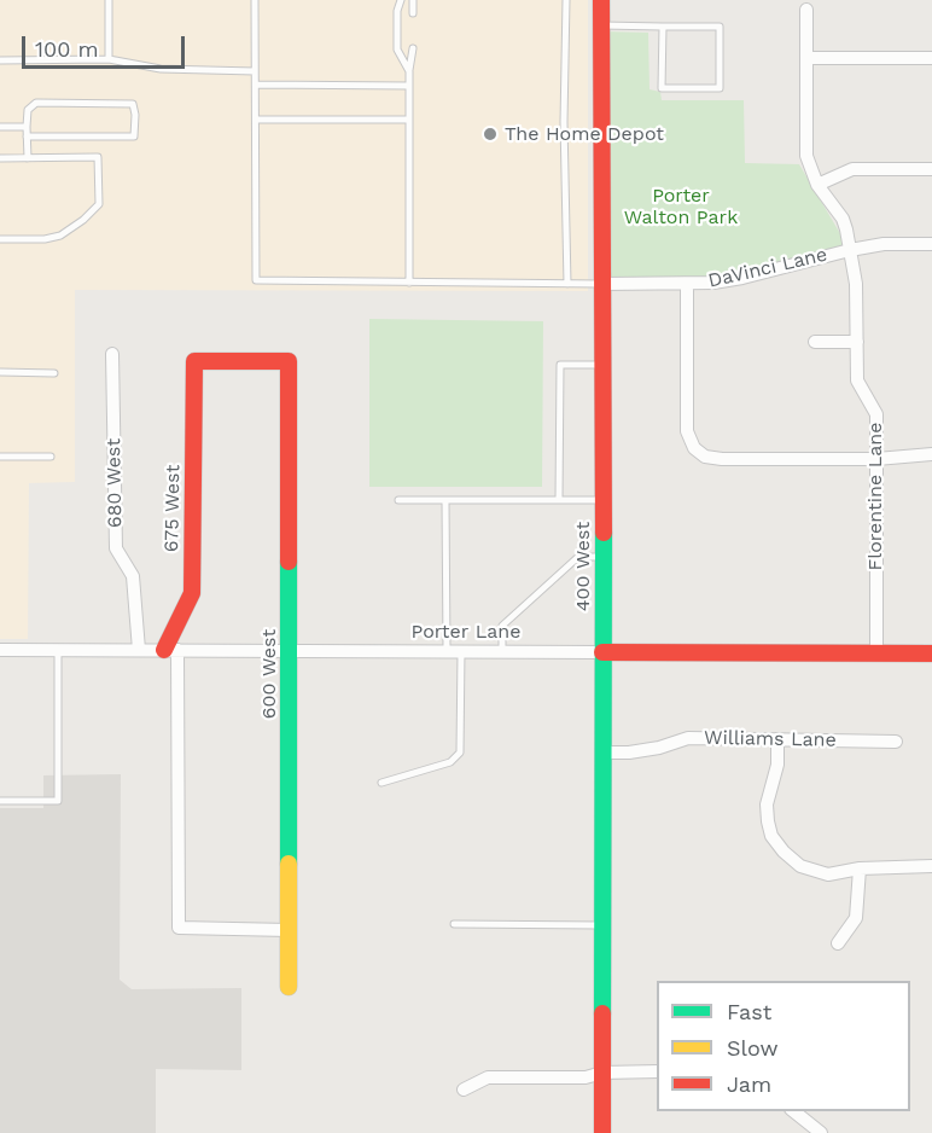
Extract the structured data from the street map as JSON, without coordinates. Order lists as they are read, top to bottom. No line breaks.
{"streets":{"street":["DaVinci Lane","680 West","Florentine Lane","675 West","400 West","Porter Lane","600 West","Williams Lane"]},"crossings":[["DaVinci Lane","Florentine Lane"],["DaVinci Lane","400 West"],["680 West","Porter Lane"],["Florentine Lane","Porter Lane"],["675 West","Porter Lane"],["675 West","600 West"],["400 West","Porter Lane"],["400 West","Williams Lane"],["Porter Lane","600 West"]],"parks":["Porter Walton Park"],"places":["The Home Depot"],"legend":["Fast","Slow","Jam"],"scale_bar":"100 m"}
